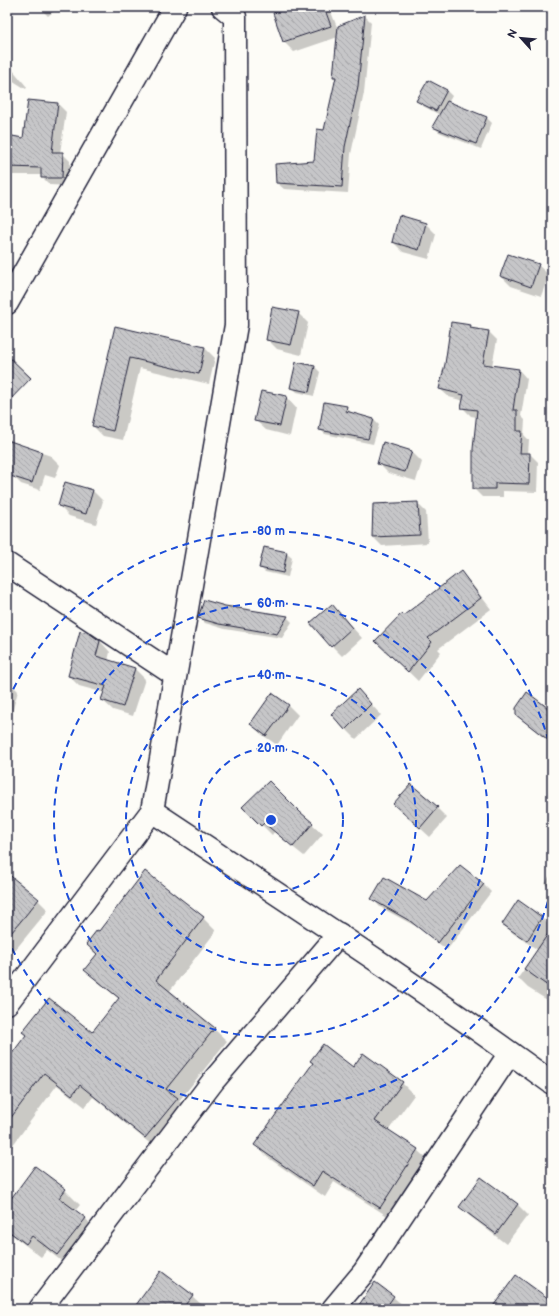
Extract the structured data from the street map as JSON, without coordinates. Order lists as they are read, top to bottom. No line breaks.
{"north":"top left","rings":["80 m","60 m","40 m","20 m"]}
